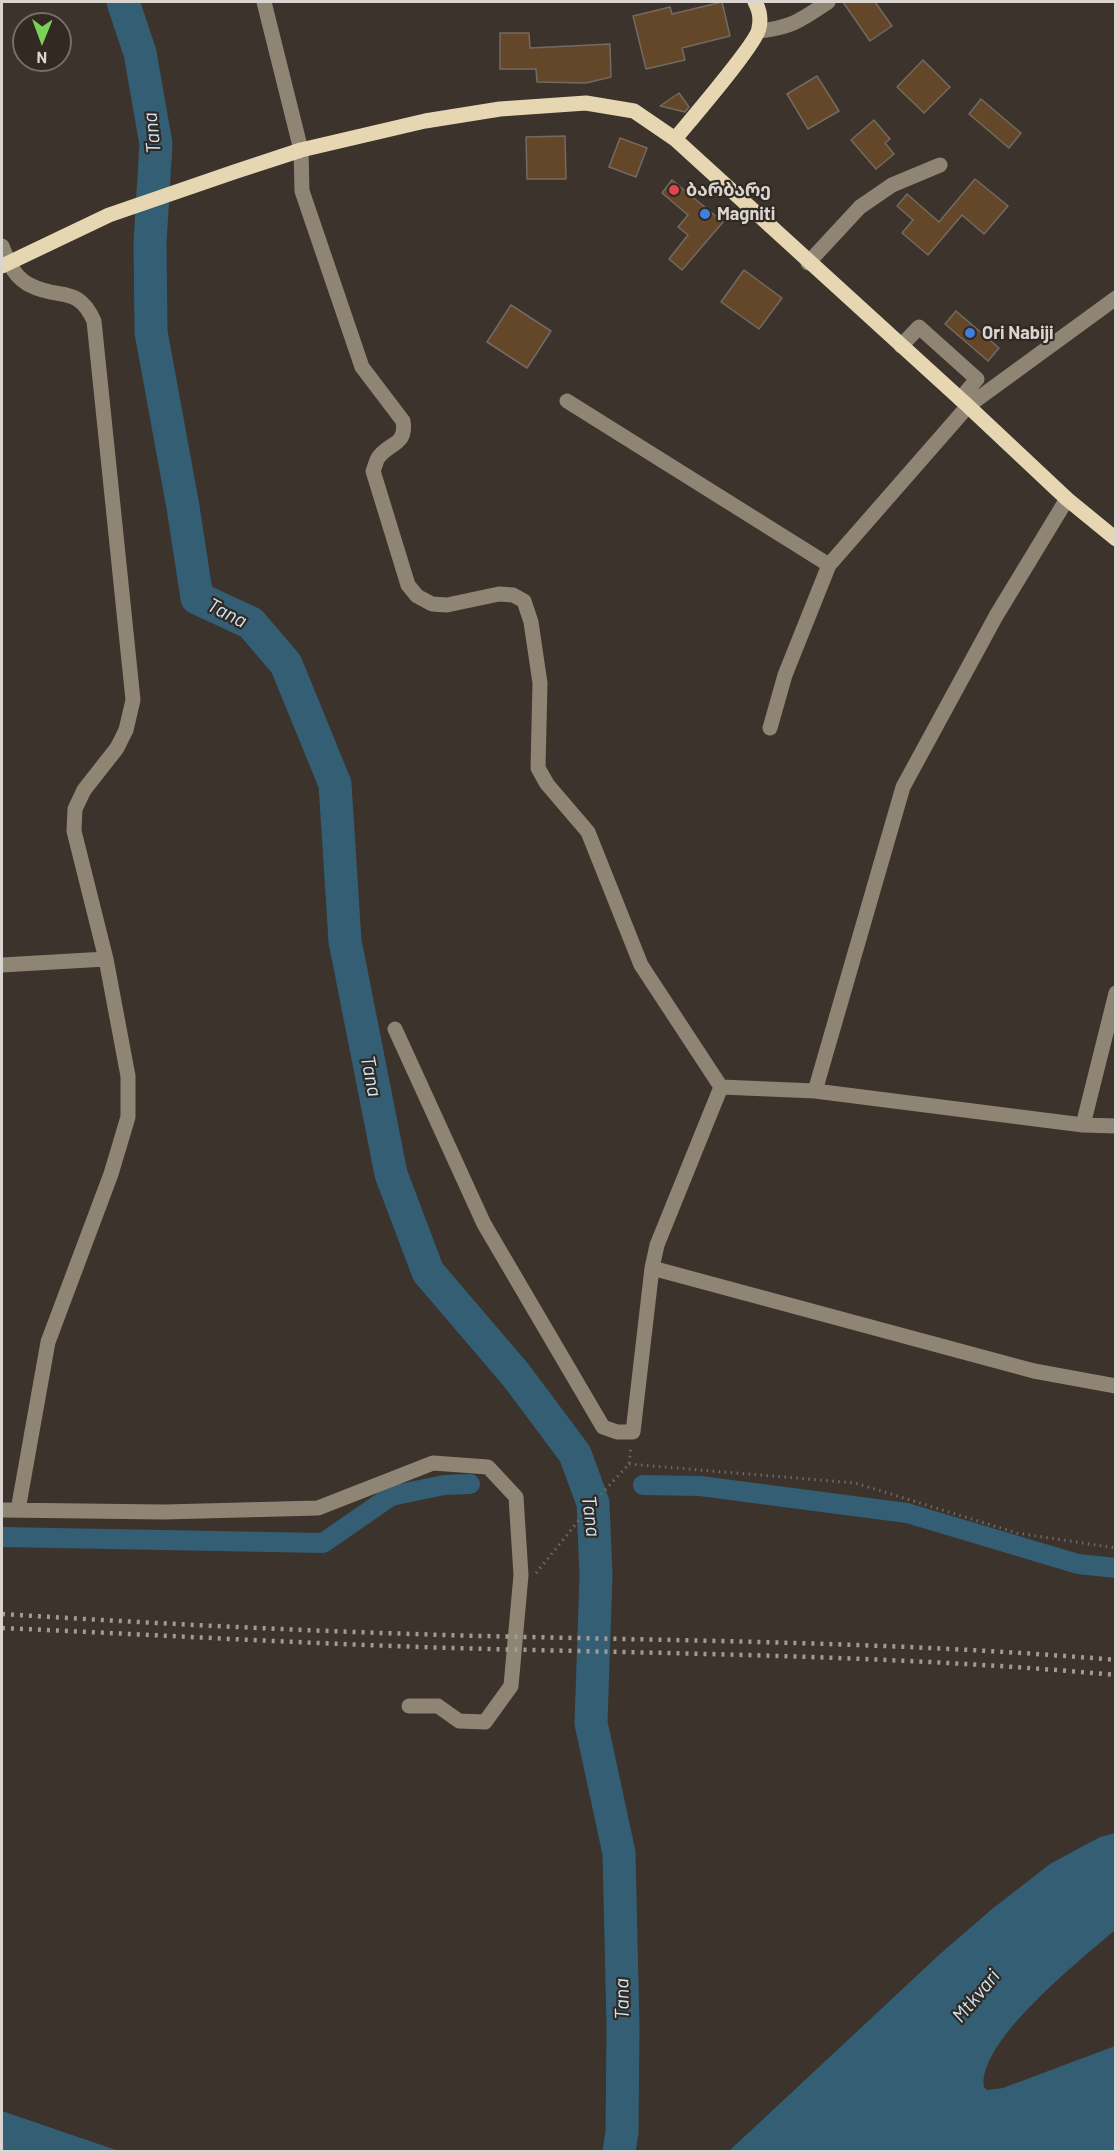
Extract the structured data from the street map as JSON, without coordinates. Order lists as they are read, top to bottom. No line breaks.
{"water":["Tana","Mtkvari"],"places":["ბარბარე","Magniti","Ori Nabiji"],"north":"bottom"}
